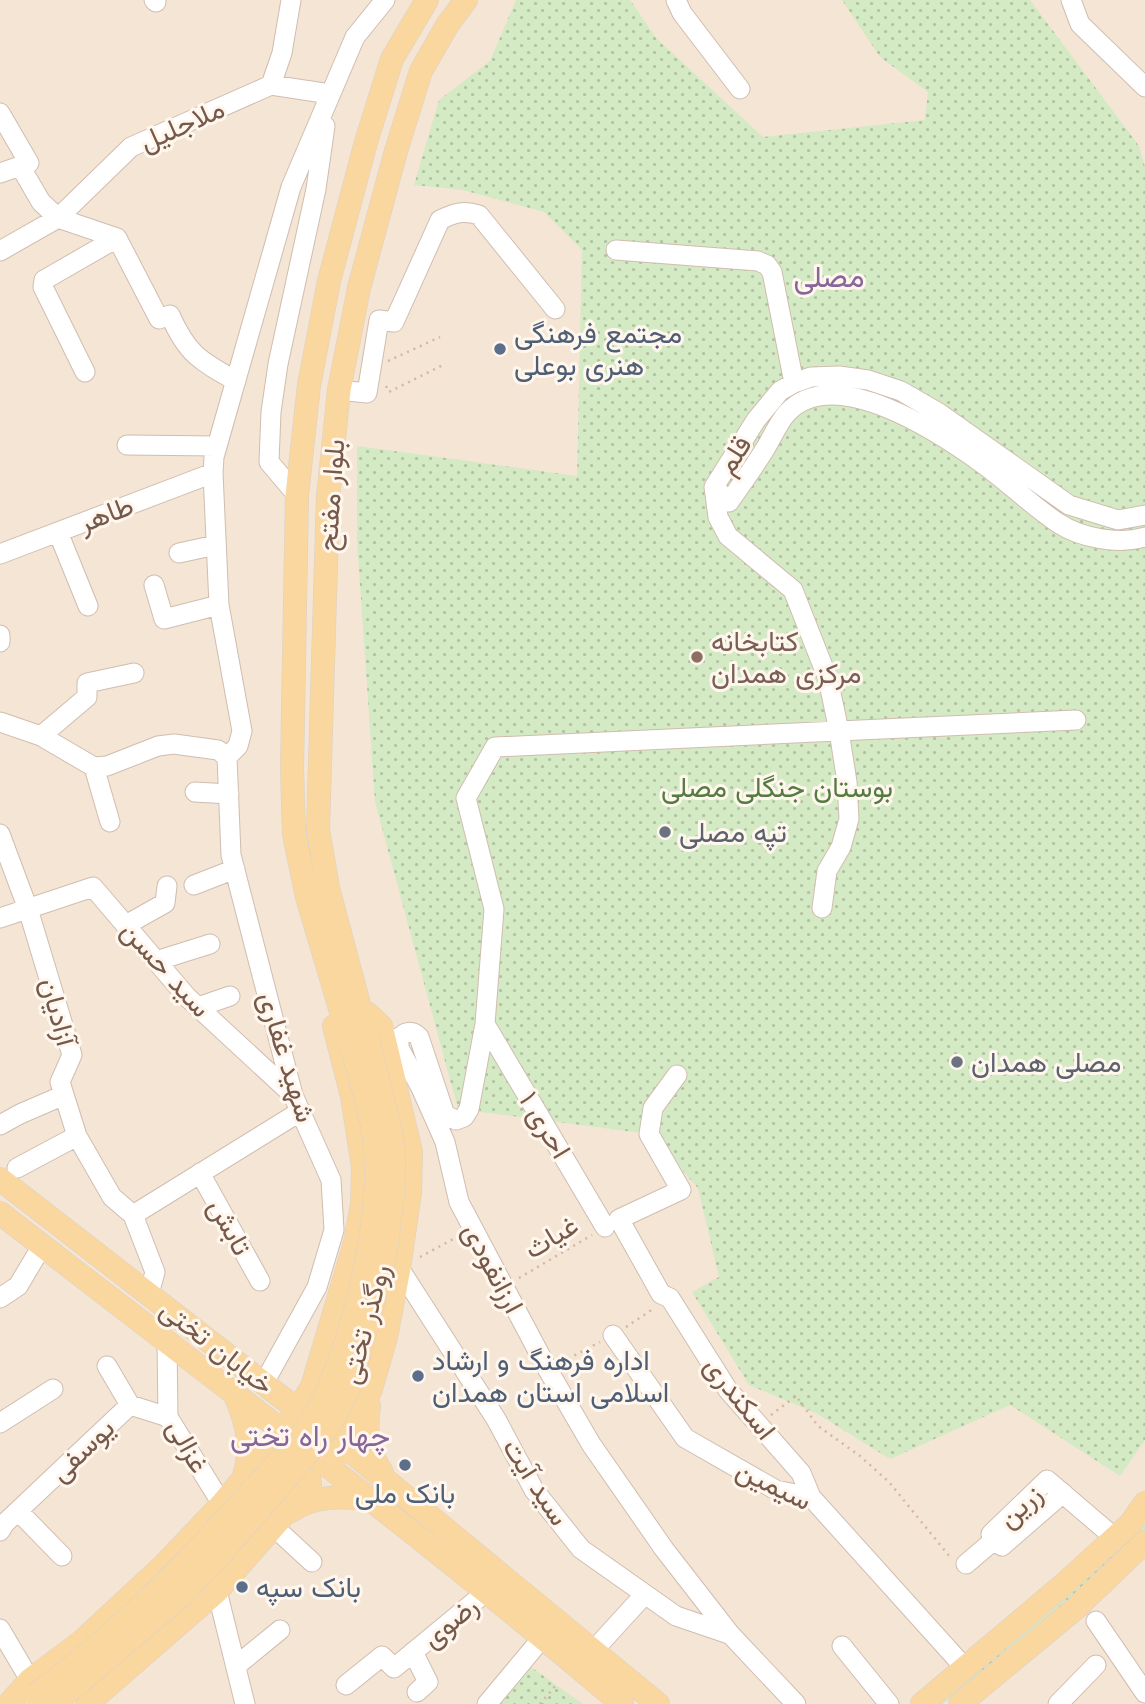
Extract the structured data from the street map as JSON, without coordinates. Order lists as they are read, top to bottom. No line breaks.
{"streets":{"main road":["بلوار مفتح","روگذر تختی","خیابان تختی"],"street":["ملاجلیل","قلم","طاهر","سید حسن","آزادیان","شهید غفاری","احری ۱","تابش","ارزانفودی","اسکندری","غزالی","یوسفی","سید آیت","سیمین","زرین","رضوی"],"path":["غیاث"]},"crossings":[["بلوار مفتح","ارزانفودی"],["بلوار مفتح","روگذر تختی"],["سید حسن","آزادیان"],["سید حسن","شهید غفاری"],["شهید غفاری","خیابان تختی"],["احری ۱","غیاث"],["احری ۱","اسکندری"],["غیاث","ارزانفودی"],["ارزانفودی","روگذر تختی"],["ارزانفودی","سید آیت"],["خیابان تختی","غزالی"],["خیابان تختی","رضوی"],["اسکندری","سیمین"],["غزالی","یوسفی"]],"districts":["مصلی","چهار راه تختی"],"parks":["بوستان جنگلی مصلی"],"places":["مجتمع فرهنگی هنری بوعلی","کتابخانه مرکزی همدان","تپه مصلی","مصلی همدان","اداره فرهنگ و ارشاد اسلامی استان همدان","بانک ملی","بانک سپه"]}
